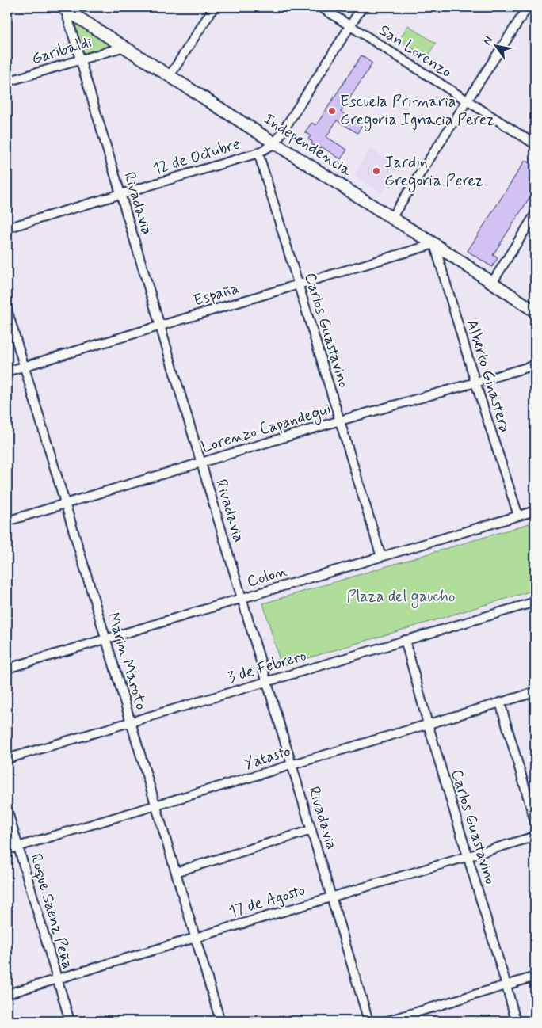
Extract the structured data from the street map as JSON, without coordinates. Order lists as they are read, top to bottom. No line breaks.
{"streets":{"main road":["Independencia"],"street":["Garibaldi","San Lorenzo","12 de Octubre","Rivadavia","España","Carlos Guastavino","Alberto Ginastera","Lorenzo Capandegui","Colon","Marin Maroto","3 de Febrero","Yatasto","17 de Agosto","Roque Saenz Peña"]},"crossings":[["Garibaldi","Independencia"],["Garibaldi","Rivadavia"],["Independencia","Rivadavia"],["Independencia","España"],["Independencia","Alberto Ginastera"],["12 de Octubre","Rivadavia"],["12 de Octubre","Carlos Guastavino"],["Rivadavia","España"],["Rivadavia","Lorenzo Capandegui"],["Rivadavia","Colon"],["Rivadavia","3 de Febrero"],["Rivadavia","Yatasto"],["Rivadavia","17 de Agosto"],["España","Carlos Guastavino"],["España","Alberto Ginastera"],["España","Marin Maroto"],["Carlos Guastavino","Lorenzo Capandegui"],["Carlos Guastavino","Colon"],["Carlos Guastavino","3 de Febrero"],["Carlos Guastavino","Yatasto"],["Carlos Guastavino","17 de Agosto"],["Alberto Ginastera","Lorenzo Capandegui"],["Alberto Ginastera","Colon"],["Lorenzo Capandegui","Marin Maroto"],["Colon","Marin Maroto"],["Marin Maroto","3 de Febrero"],["Marin Maroto","Yatasto"],["Marin Maroto","17 de Agosto"],["Yatasto","Roque Saenz Peña"],["17 de Agosto","Roque Saenz Peña"]],"parks":["Plaza del gaucho"],"places":["Escuela Primaria Gregoria Ignacia Perez","Jardin Gregoria Perez"],"north":"top left"}
